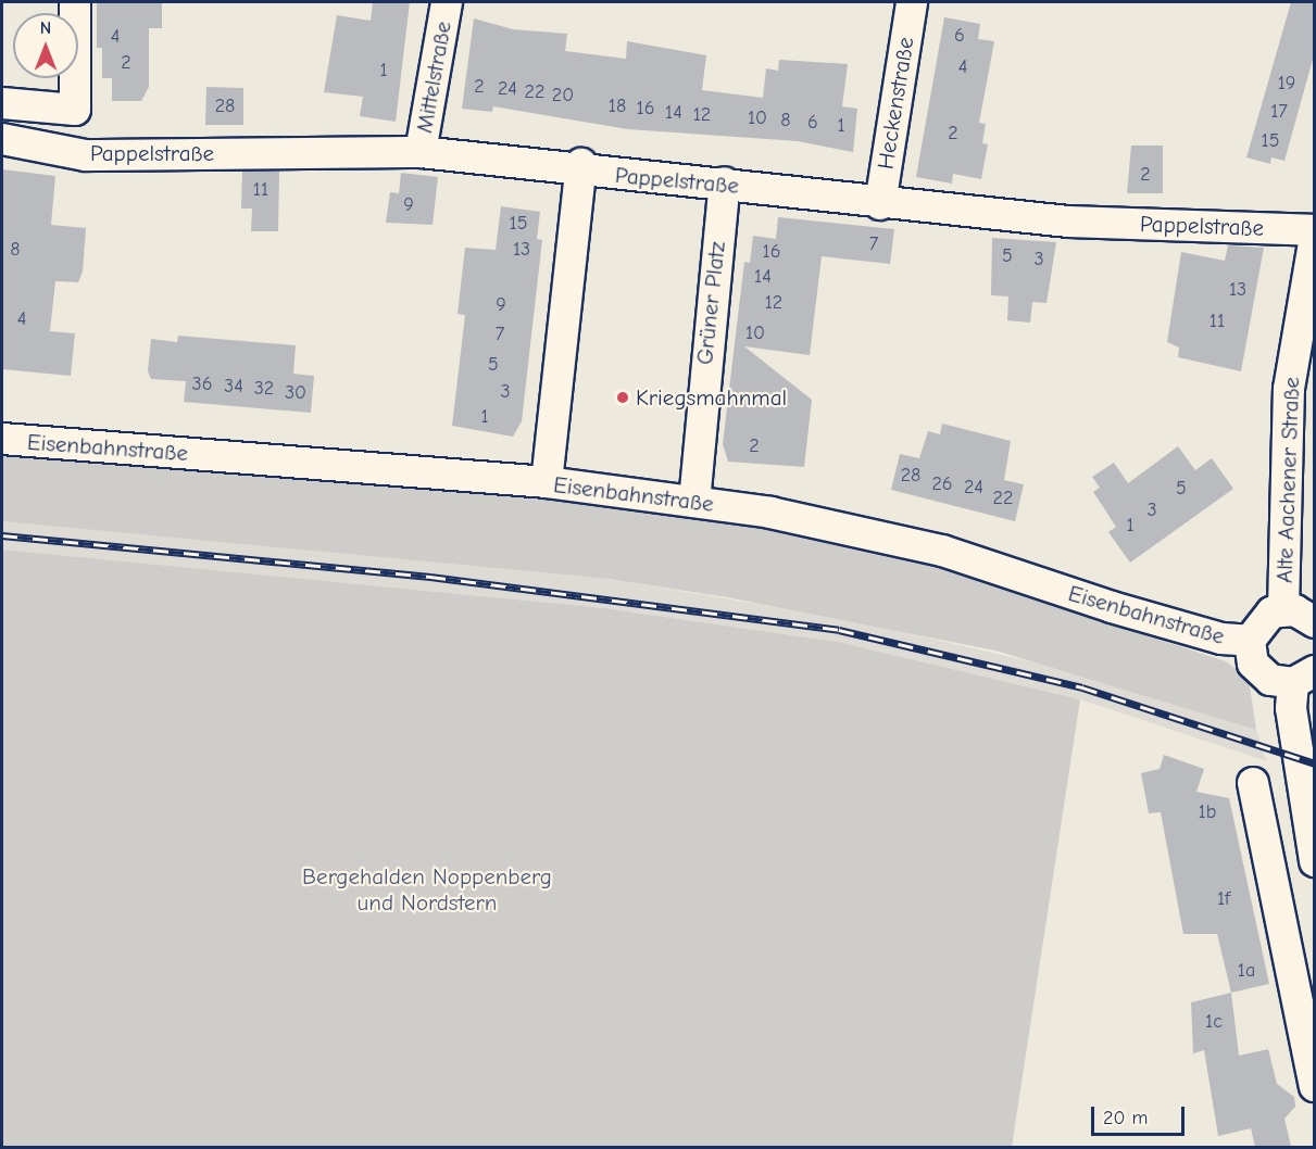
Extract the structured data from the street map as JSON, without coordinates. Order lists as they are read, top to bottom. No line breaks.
{"streets":{"street":["Mittelstraße","Heckenstraße","Pappelstraße","Grüner Platz","Eisenbahnstraße","Alte Aachener Straße"]},"crossings":[["Mittelstraße","Pappelstraße"],["Heckenstraße","Pappelstraße"],["Pappelstraße","Grüner Platz"],["Grüner Platz","Eisenbahnstraße"]],"parks":["Bergehalden Noppenberg und Nordstern"],"places":["Kriegsmahnmal"],"house_numbers":["6","4","2","4","1","19","2","24","22","20","28","18","16","17","14","12","10","8","6","1","2","15","2","11","9","15","7","8","13","16","5","3","14","13","12","9","4","11","10","7","5","36","34","32","3","30","1","2","28","26","24","5","22","3","1","1b","1f","1a","1c"],"scale_bar":"20 m","north":"top"}
